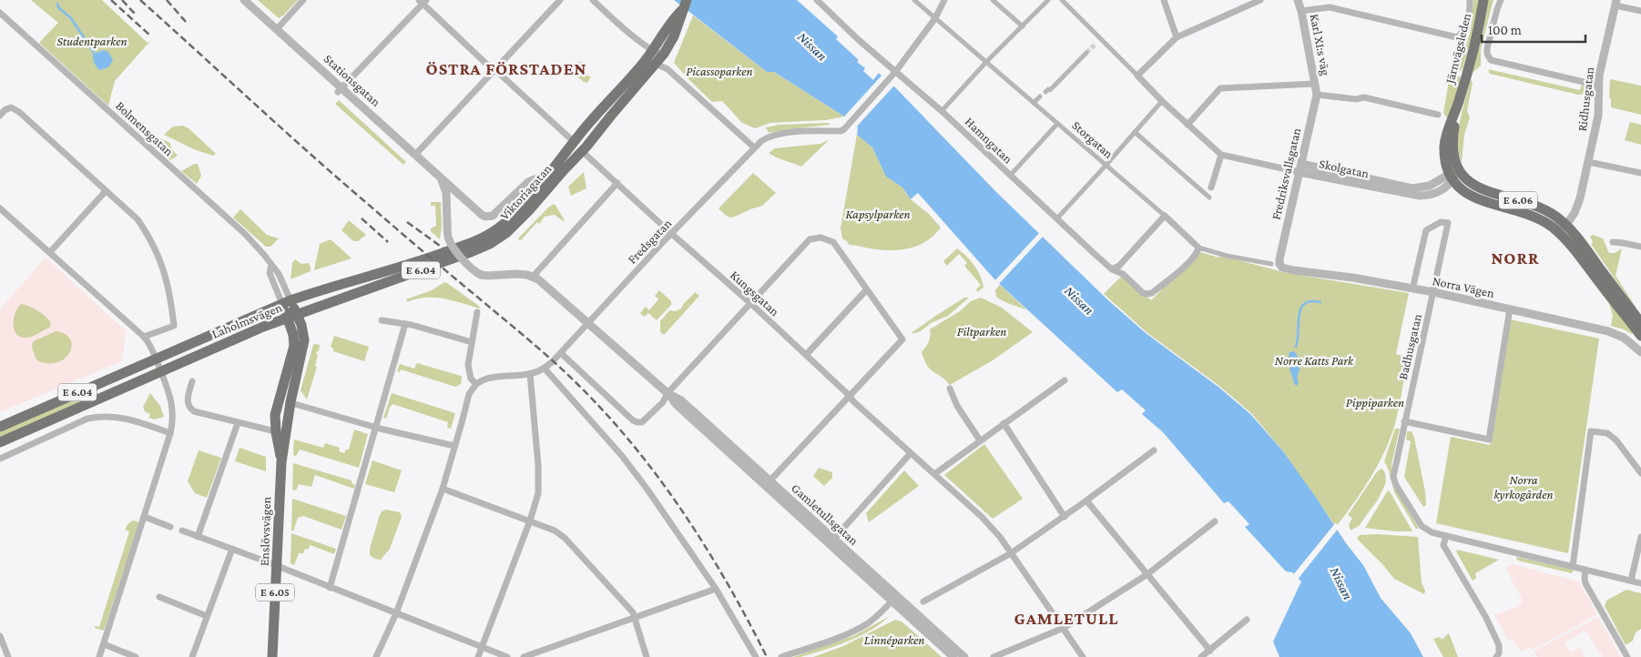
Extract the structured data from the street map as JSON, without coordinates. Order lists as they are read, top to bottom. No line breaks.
{"streets":{"highway":["Järnvägsleden","Viktoriagatan","E 6.06","E 6.04","Laholmsvägen","Enslövsvägen","E 6.05"],"street":["Karl XI:s väg","Stationsgatan","Ridhusgatan","Bolmensgatan","Storgatan","Hamngatan","Skolgatan","Fredriksvallsgatan","Fredsgatan","Norra Vägen","Kungsgatan","Badhusgatan","Gamletullsgatan"]},"crossings":[["Karl XI:s väg","Fredriksvallsgatan"],["Järnvägsleden","Skolgatan"],["Järnvägsleden","E 6.06"],["Stationsgatan","Viktoriagatan"],["Ridhusgatan","E 6.06"],["Bolmensgatan","Laholmsvägen"],["Bolmensgatan","Enslövsvägen"],["Storgatan","Hamngatan"],["Hamngatan","Fredsgatan"],["Skolgatan","Fredriksvallsgatan"],["Skolgatan","E 6.06"],["Fredriksvallsgatan","Norra Vägen"],["Viktoriagatan","Kungsgatan"],["Viktoriagatan","Laholmsvägen"],["Fredsgatan","Kungsgatan"],["Fredsgatan","Gamletullsgatan"],["Norra Vägen","Badhusgatan"],["Laholmsvägen","Enslövsvägen"]],"districts":["ÖSTRA FÖRSTADEN","NORR","GAMLETULL"],"water":["Nissan"],"parks":["Studentparken","Picassoparken","Kapsylparken","Filtparken","Norre Katts Park","Pippiparken","Norra kyrkogården","Linnéparken"],"scale_bar":"100 m"}
